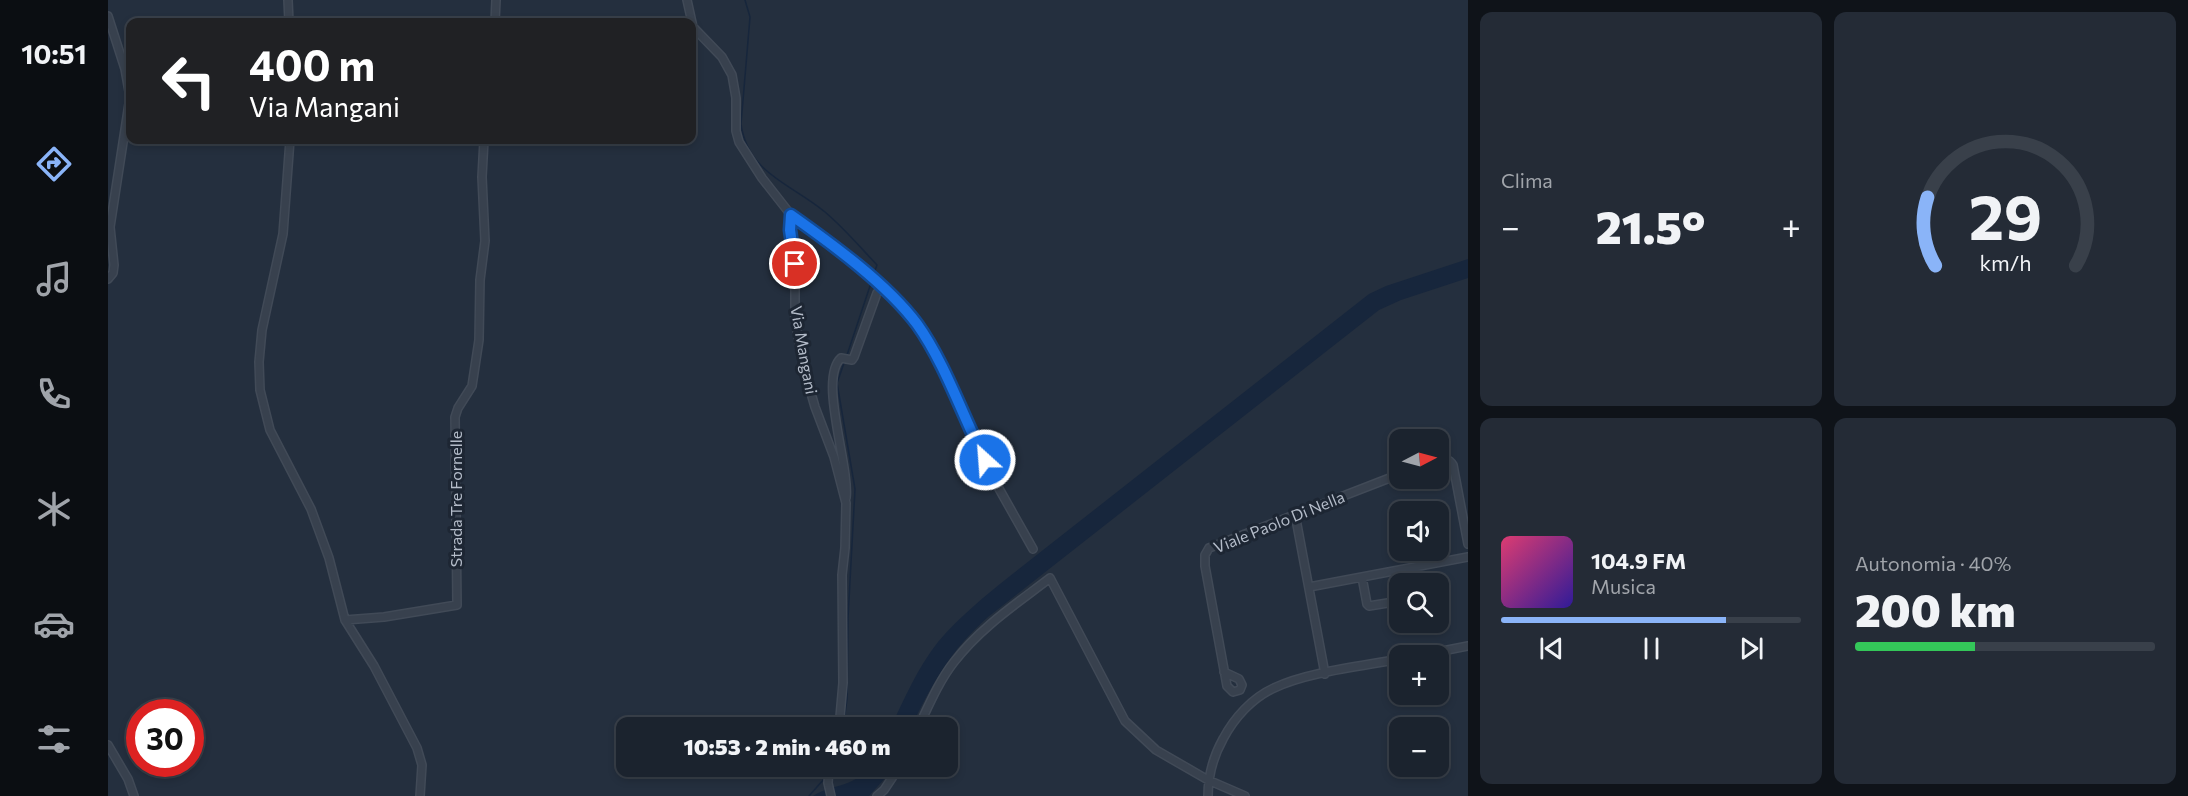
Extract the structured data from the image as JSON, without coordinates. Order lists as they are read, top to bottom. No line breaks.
{"streets":{"street":["Via Mangani","Strada Tre Fornelle","Viale Paolo Di Nella"]},"north":"right","page":{"tabs":"10:51","tile":["Clima",["Autonomia · 40%","200 km"]],"turn":["400 m","Via Mangani"],"heat":["−","21.5°","+"],"map_buttons":["+","−"],"song":["104.9 FM","Musica"],"limit":"30","trip":"10:53 · 2 min · 460 m","gauge":["29","km/h"]}}
